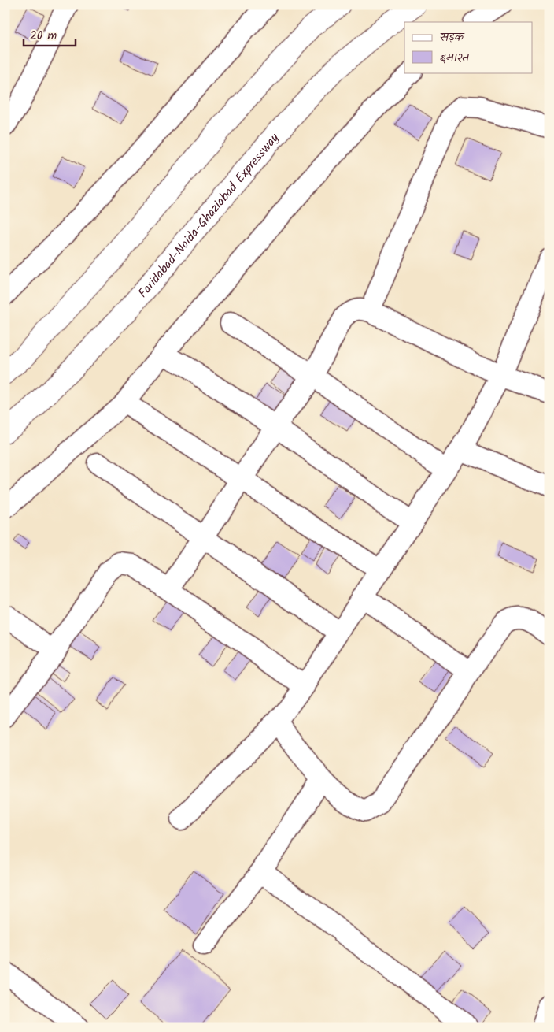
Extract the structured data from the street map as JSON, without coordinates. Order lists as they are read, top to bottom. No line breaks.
{"streets":{"main road":["Faridabad-Noida-Ghaziabad Expressway"]},"legend":["सड़क","इमारत"],"scale_bar":"20 m"}
